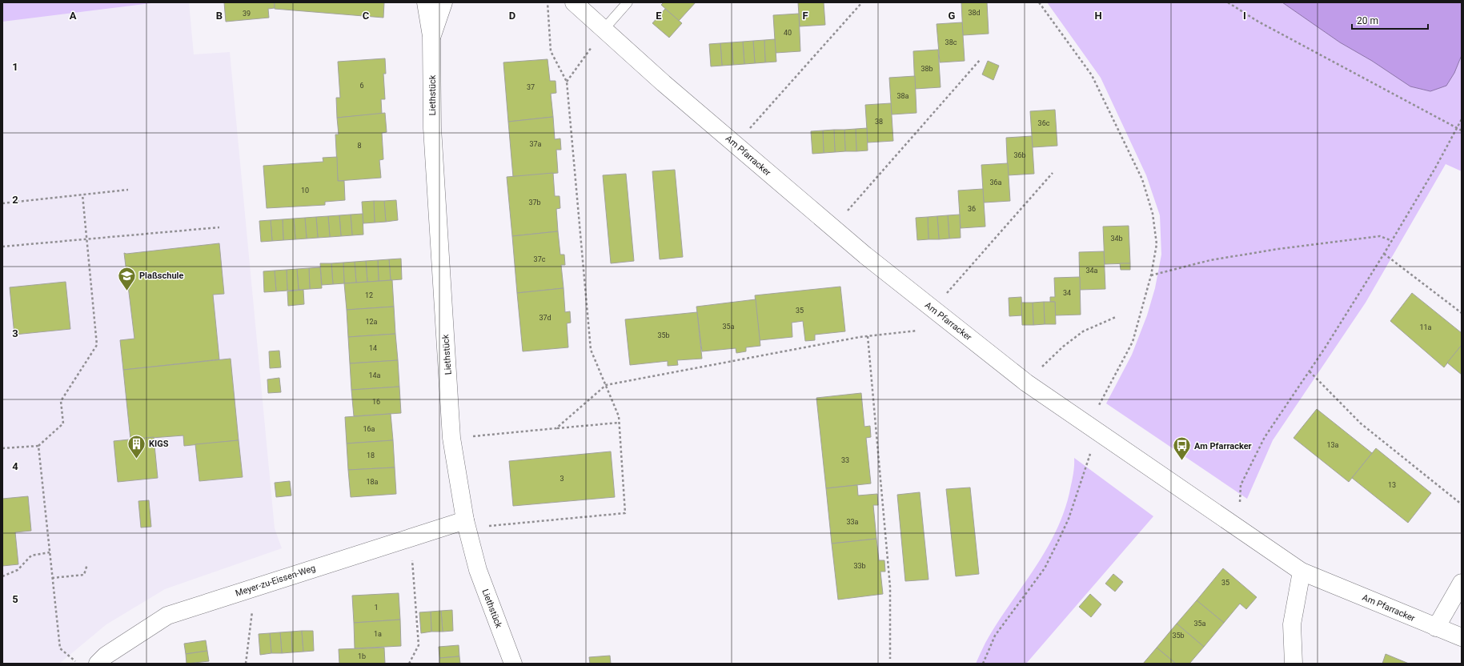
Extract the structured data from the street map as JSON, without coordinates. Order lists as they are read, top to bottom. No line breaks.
{"streets":{"street":["Liethstück","Am Pfarracker","Meyer-zu-Eissen-Weg"]},"crossings":[["Liethstück","Meyer-zu-Eissen-Weg"]],"places":{"school or university":["Plaßschule"],"building":["KIGS"],"bus stop":["Am Pfarracker"]},"house_numbers":["38d","39","40","38c","38b","6","37","38a","38","36c","37a","8","36b","36a","10","37b","36","34b","37c","34a","34","12","35","37d","12a","35a","11a","35b","14","14a","16","16a","13a","18","33","3","18a","13","33a","33b","35","1","35a","1a","35b","1b"],"scale_bar":"20 m","grid":{"columns":["A","B","C","D","E","F","G","H","I"],"rows":["1","2","3","4","5"]}}
